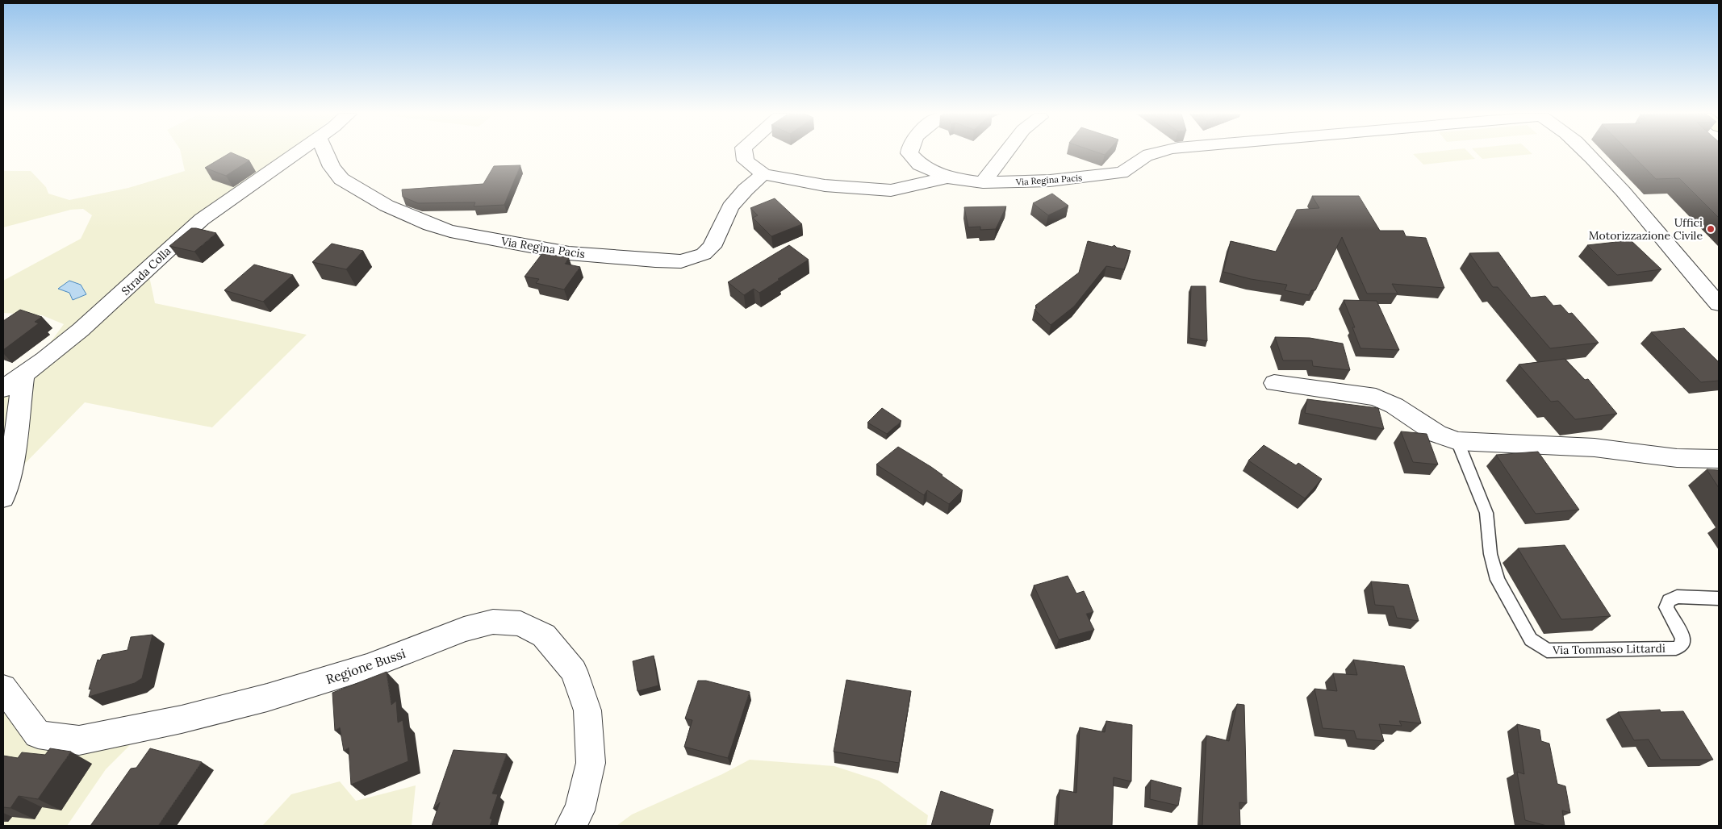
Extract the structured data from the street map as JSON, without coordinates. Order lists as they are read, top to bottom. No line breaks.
{"streets":{"street":["Via Regina Pacis","Strada Colla","Regione Bussi"],"lane":["Via Tommaso Littardi"]},"places":["Uffici Motorizzazione Civile"]}
